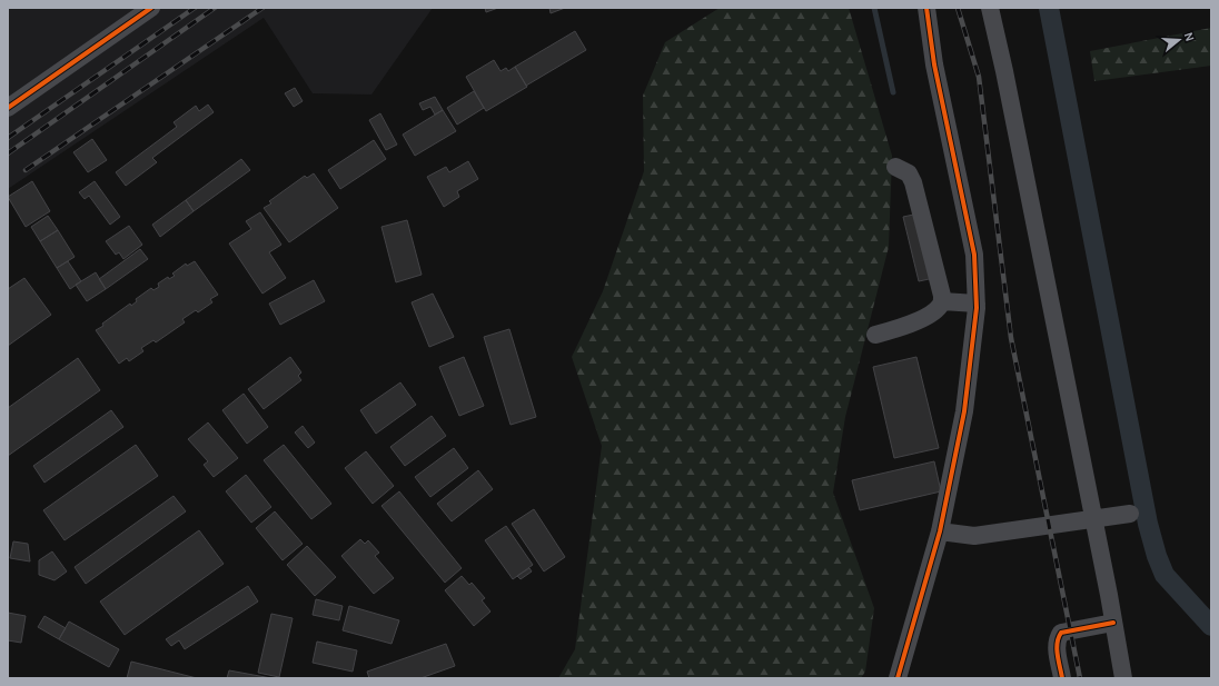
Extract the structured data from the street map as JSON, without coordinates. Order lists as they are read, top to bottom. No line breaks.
{"north":"right"}
